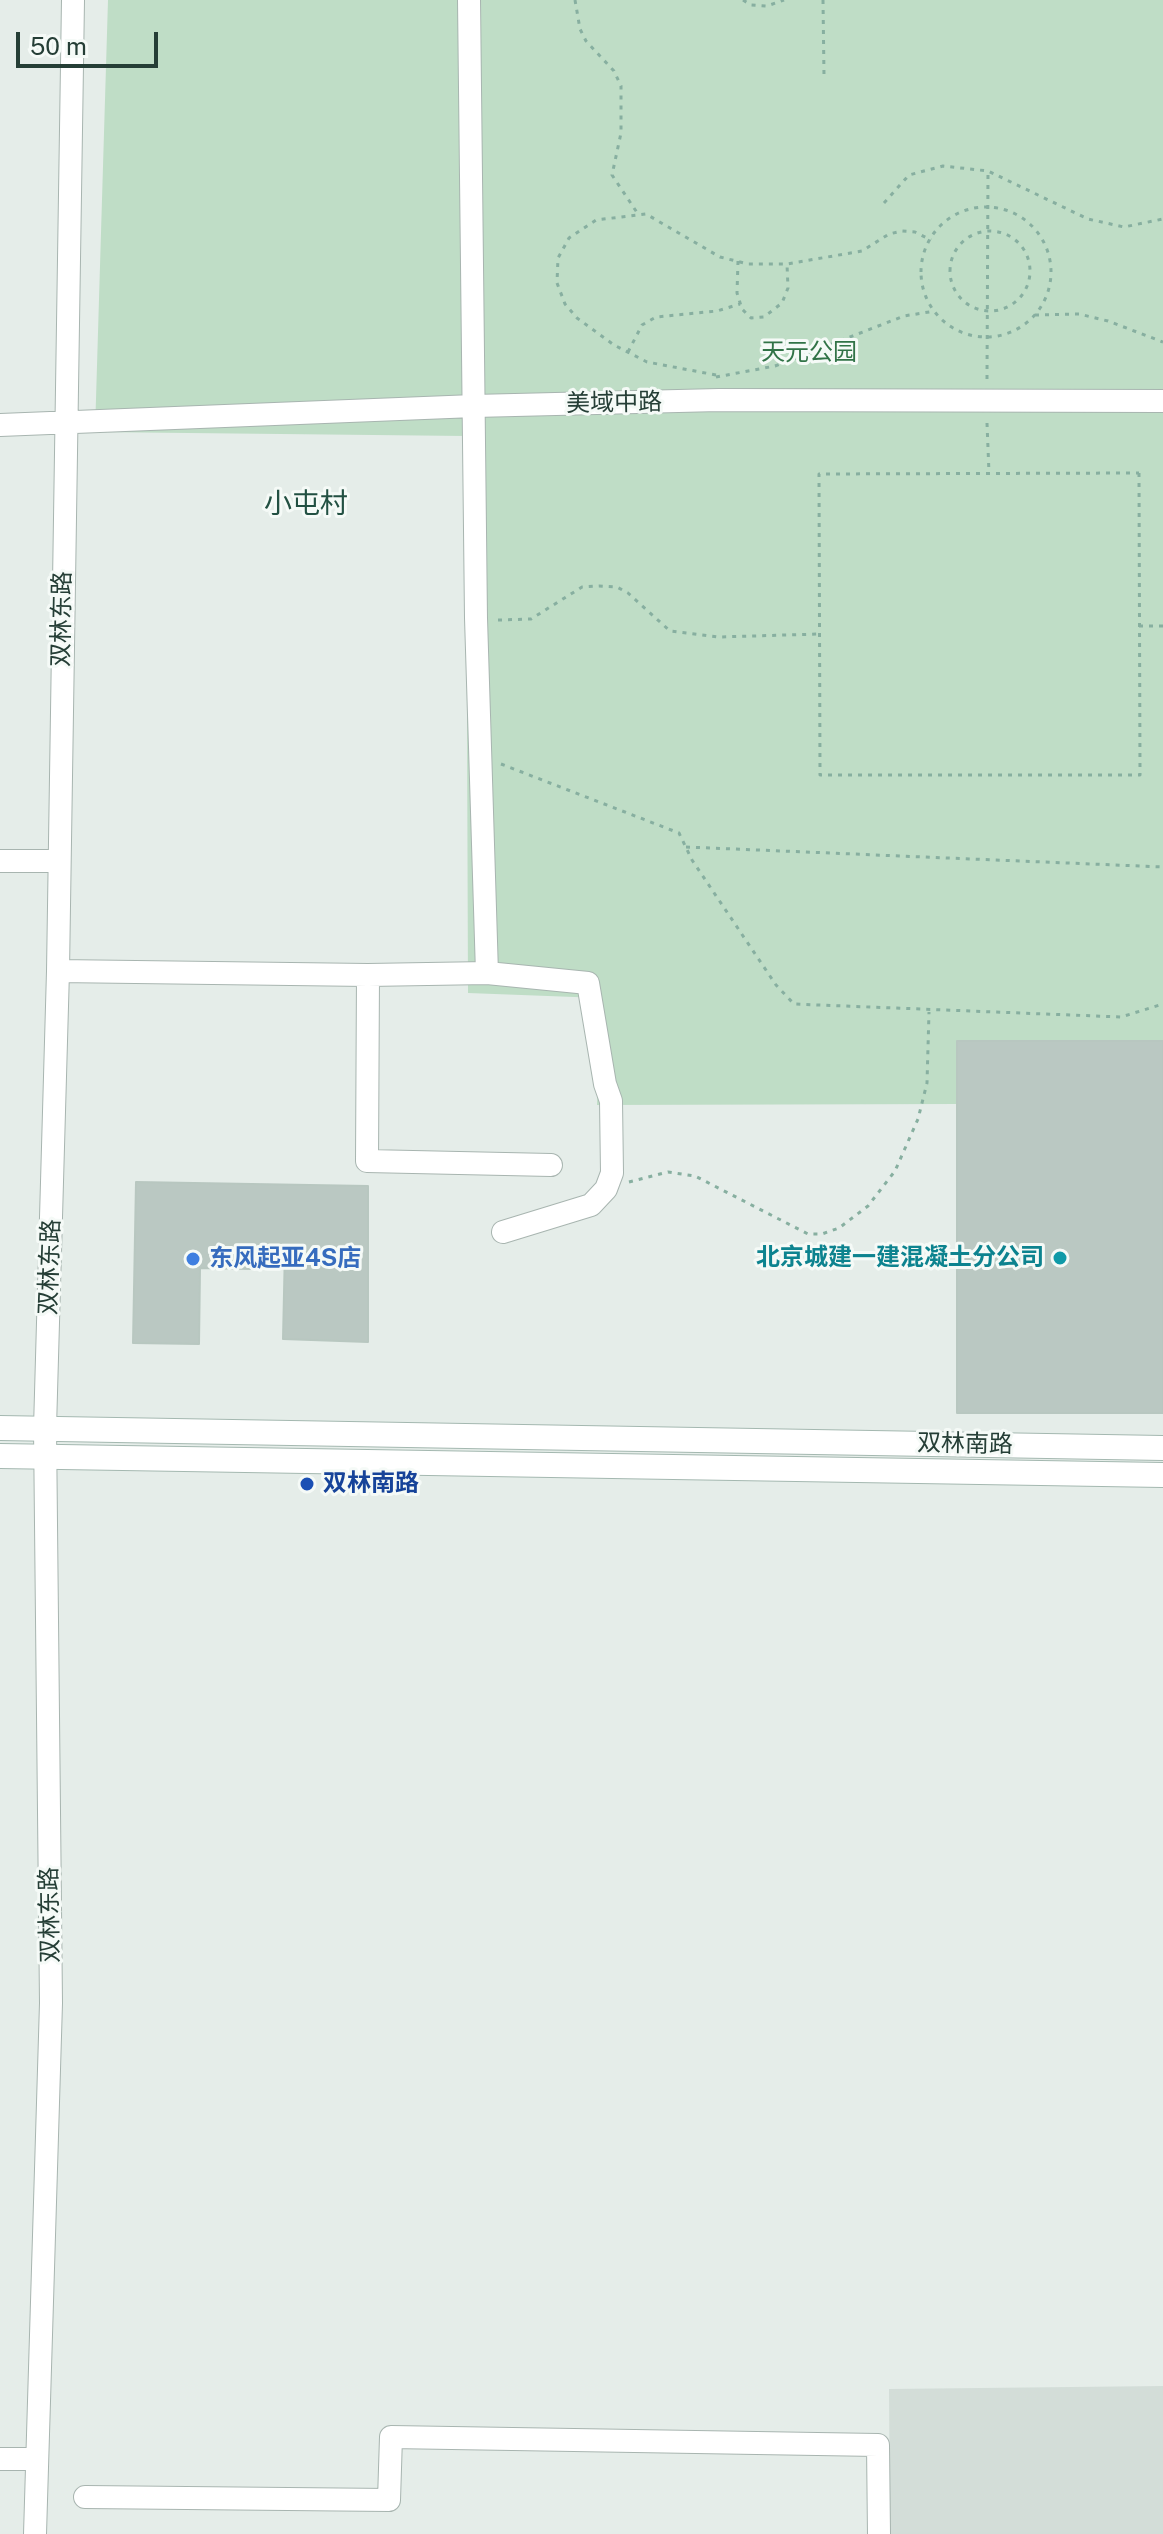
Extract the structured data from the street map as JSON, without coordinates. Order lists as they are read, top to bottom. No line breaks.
{"streets":{"street":["美域中路","双林东路","双林南路"]},"crossings":[["美域中路","双林东路"],["双林东路","双林南路"]],"districts":["小屯村"],"parks":["天元公园"],"places":["北京城建一建混凝土分公司","东风起亚4S店","双林南路"],"scale_bar":"50 m"}
